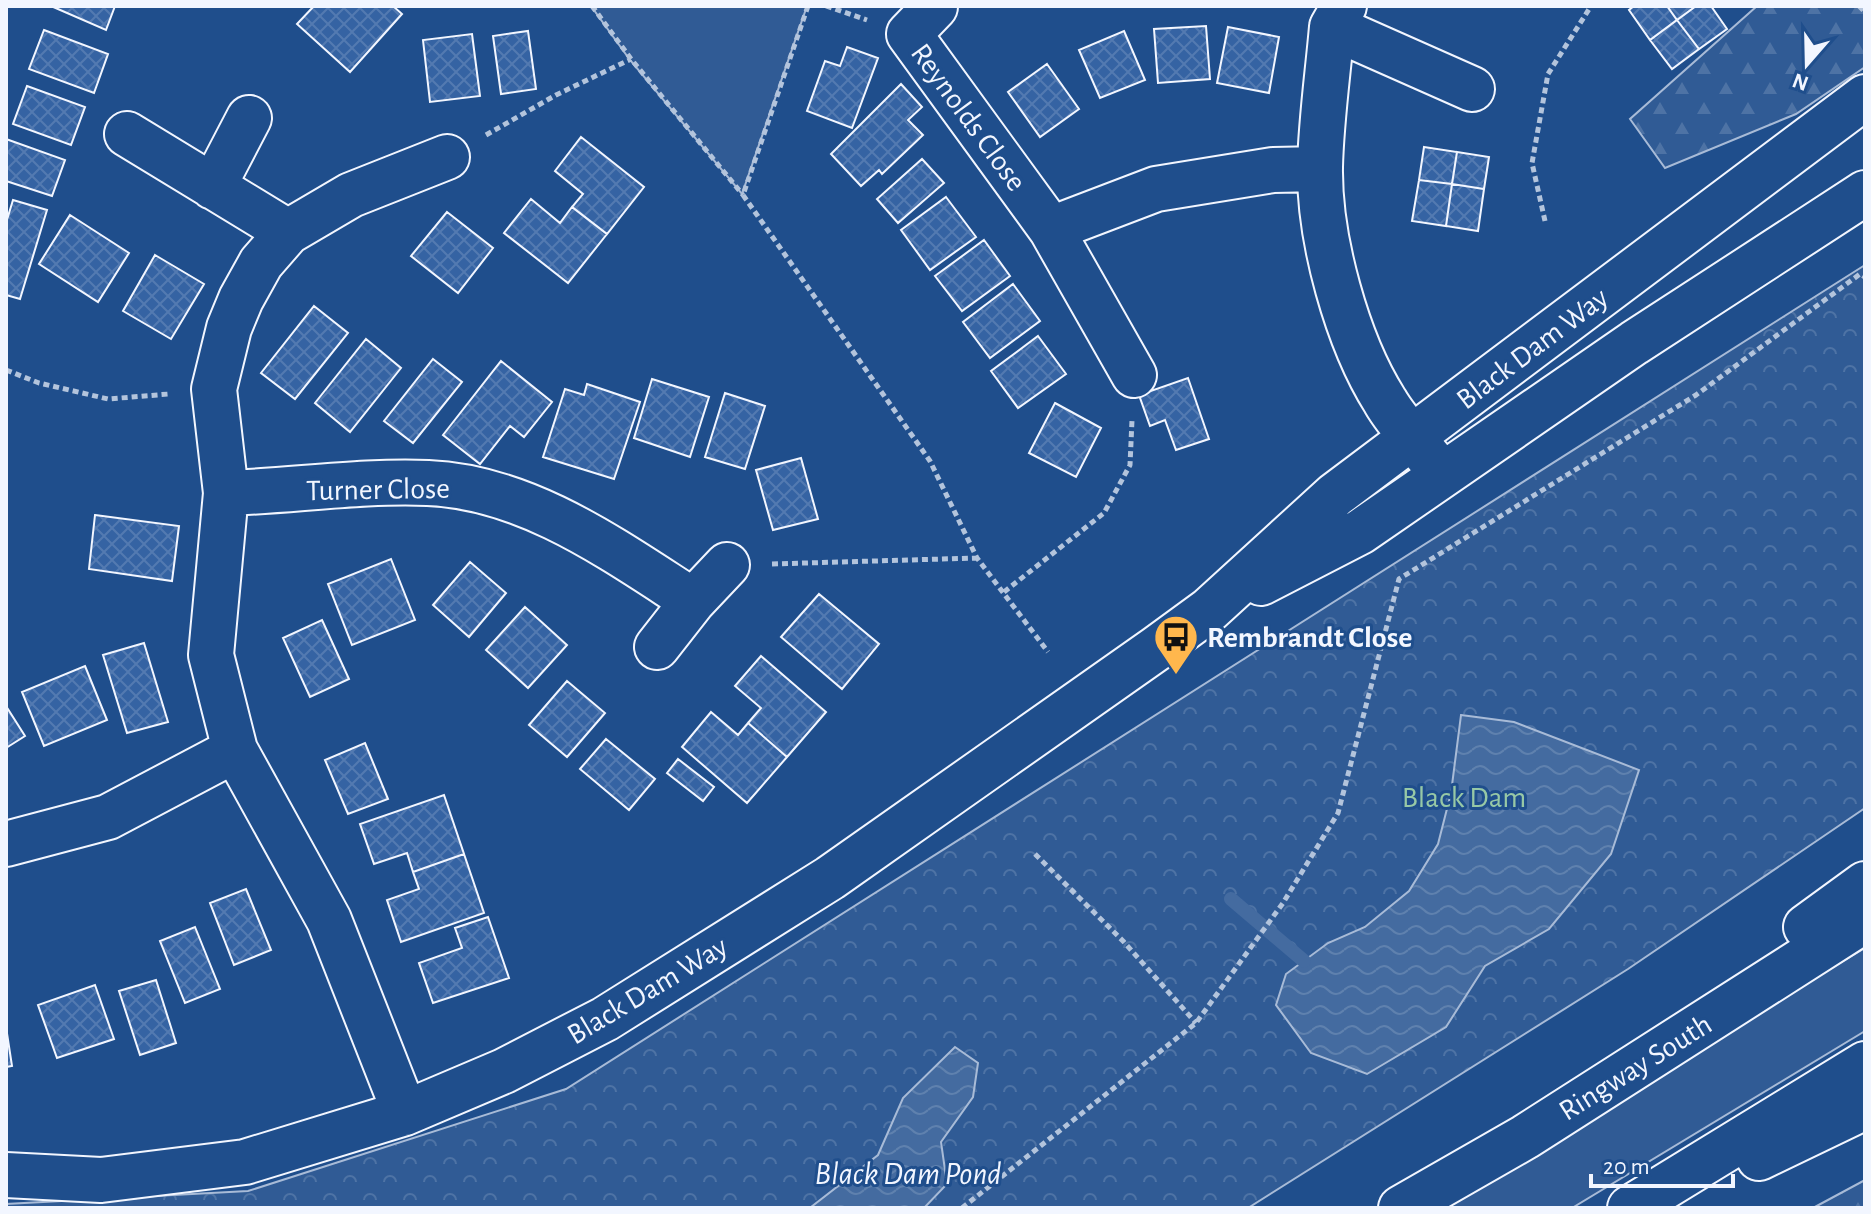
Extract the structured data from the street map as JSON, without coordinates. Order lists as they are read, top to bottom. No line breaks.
{"streets":{"street":["Reynolds Close","Black Dam Way","Turner Close","Ringway South"]},"water":["Black Dam Pond"],"parks":["Black Dam"],"places":{"bus stop":["Rembrandt Close"]},"scale_bar":"20 m","north":"bottom"}
